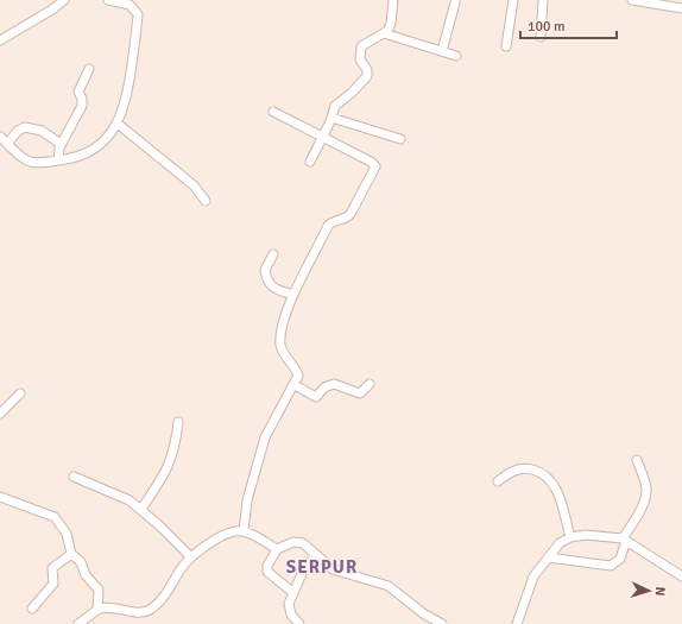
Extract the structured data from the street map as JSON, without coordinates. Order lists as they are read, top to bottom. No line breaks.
{"districts":["SERPUR"],"scale_bar":"100 m","north":"right"}
